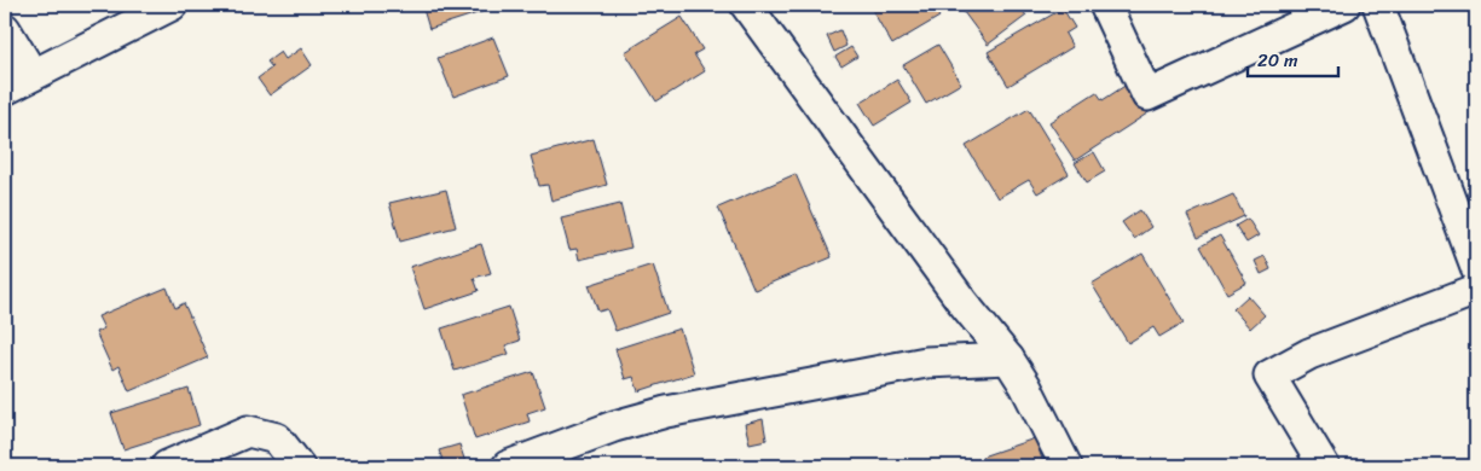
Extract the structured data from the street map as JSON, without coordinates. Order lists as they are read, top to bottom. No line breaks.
{"scale_bar":"20 m"}
